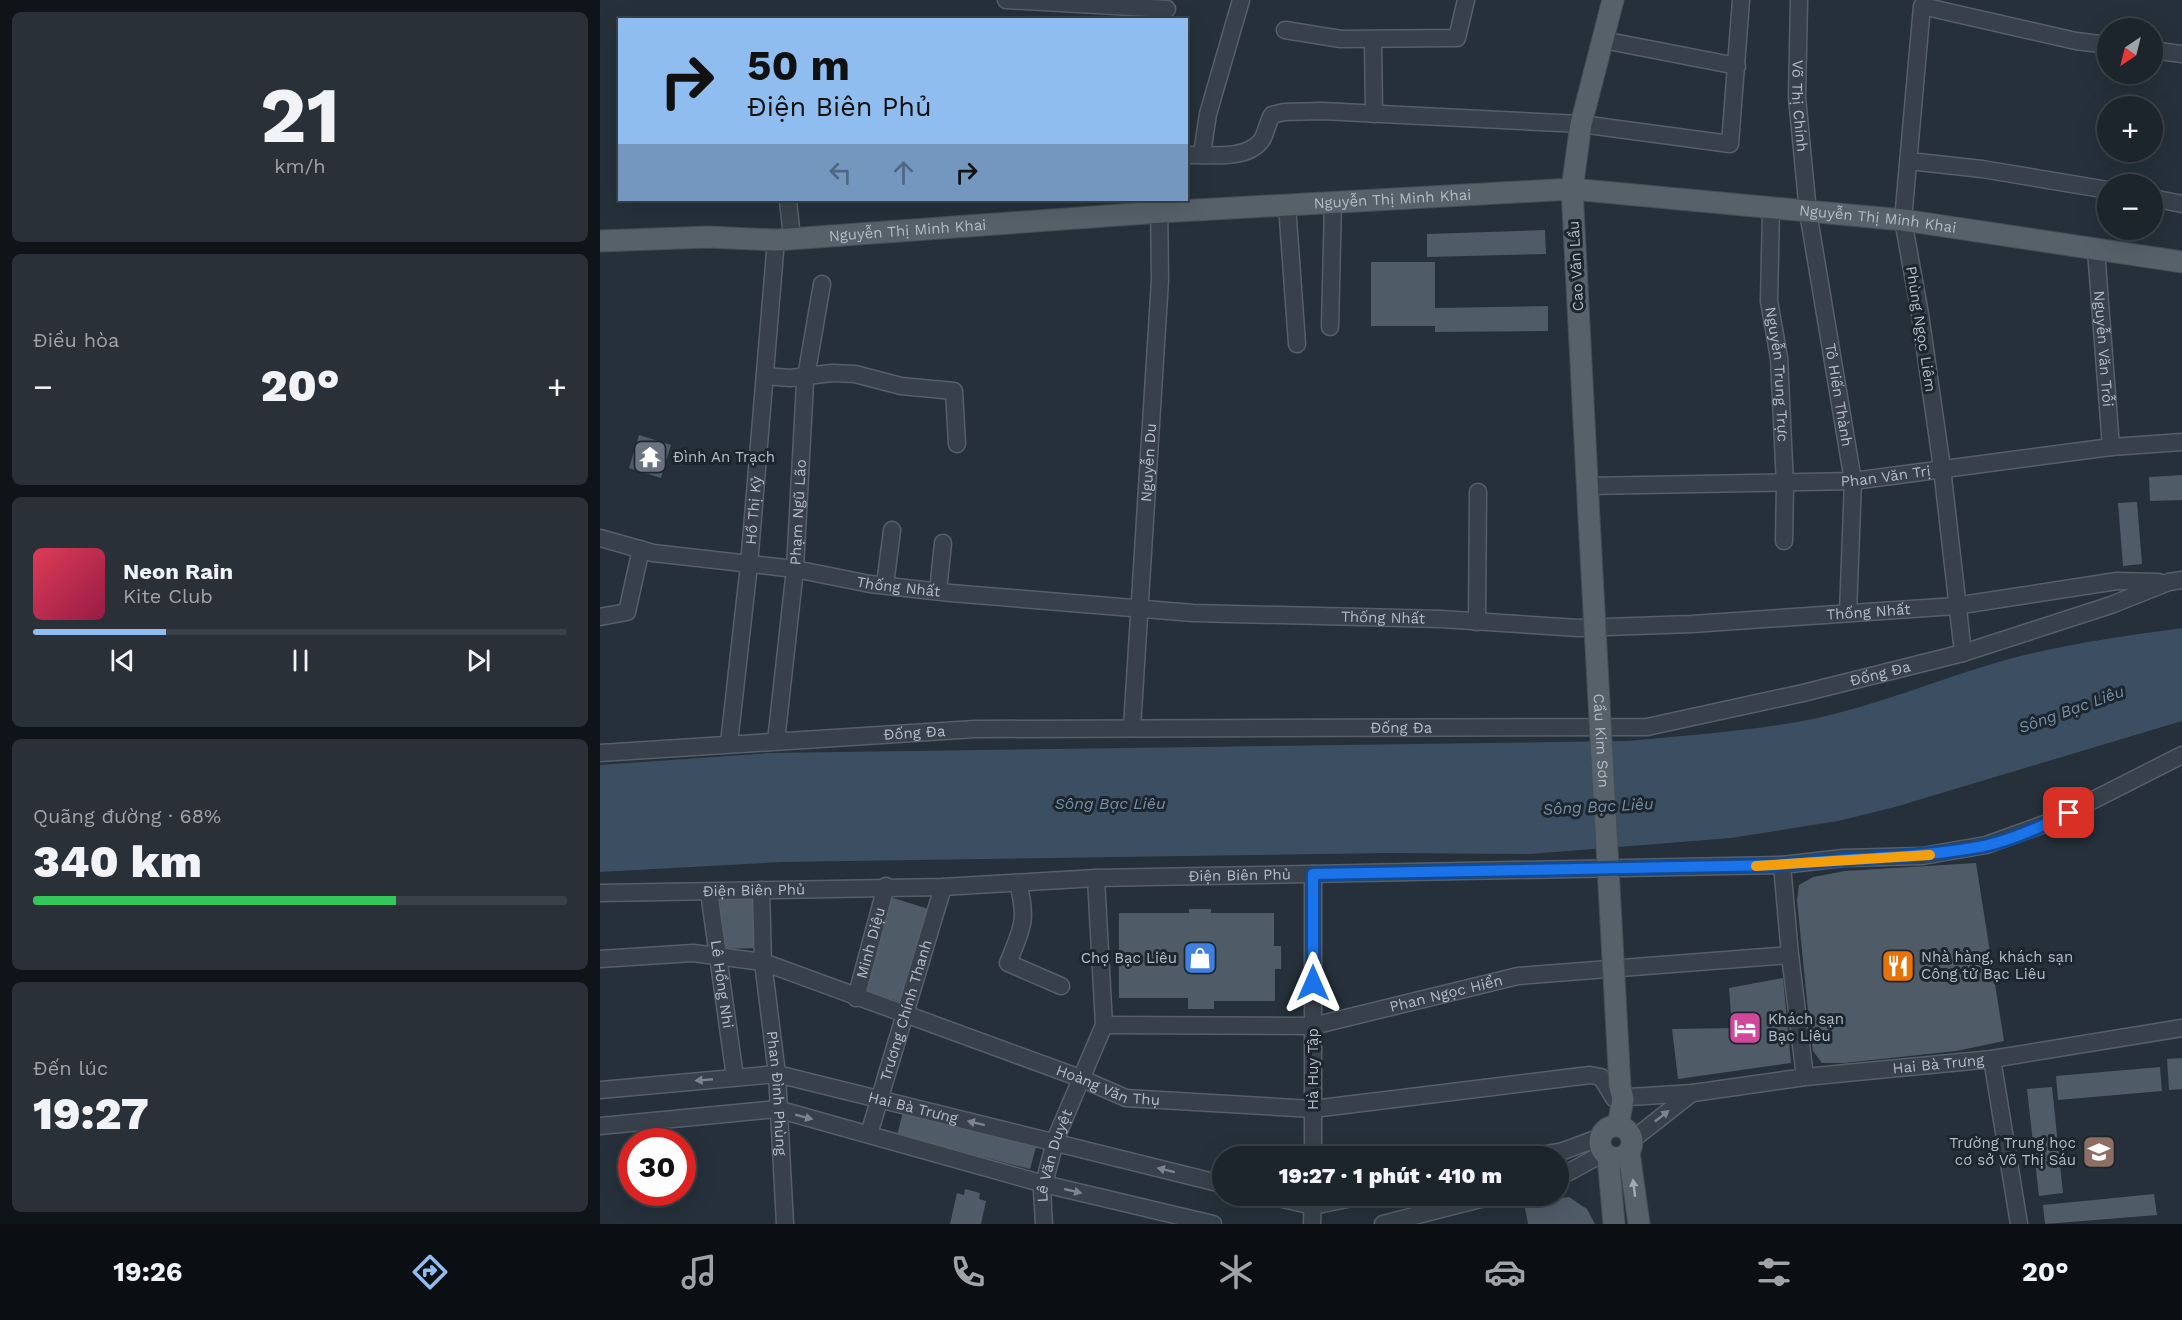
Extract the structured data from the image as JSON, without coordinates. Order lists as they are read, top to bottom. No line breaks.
{"streets":{"main road":["Nguyễn Thị Minh Khai","Cao Văn Lầu","Cầu Kim Sơn"],"street":["Võ Thị Chính","Phùng Ngọc Liêm","Nguyễn Văn Trỗi","Nguyễn Trung Trực","Tô Hiến Thành","Nguyễn Du","Phan Văn Trị","Hồ Thị Kỷ","Phạm Ngũ Lão","Thống Nhất","Đống Đa","Điện Biên Phủ","Minh Diệu","Lê Hồng Nhi","Phan Ngọc Hiển","Trương Chính Thanh","Hai Bà Trưng","Hà Huy Tập","Hoàng Văn Thụ","Phan Đình Phùng","Lê Văn Duyệt"]},"crossings":[["Võ Thị Chính","Nguyễn Thị Minh Khai"],["Võ Thị Chính","Tô Hiến Thành"],["Nguyễn Thị Minh Khai","Cao Văn Lầu"],["Nguyễn Thị Minh Khai","Phùng Ngọc Liêm"],["Nguyễn Thị Minh Khai","Nguyễn Văn Trỗi"],["Nguyễn Thị Minh Khai","Nguyễn Trung Trực"],["Nguyễn Thị Minh Khai","Tô Hiến Thành"],["Nguyễn Thị Minh Khai","Nguyễn Du"],["Nguyễn Thị Minh Khai","Hồ Thị Kỷ"],["Cao Văn Lầu","Phan Văn Trị"],["Cao Văn Lầu","Cầu Kim Sơn"],["Phùng Ngọc Liêm","Phan Văn Trị"],["Phùng Ngọc Liêm","Thống Nhất"],["Phùng Ngọc Liêm","Đống Đa"],["Nguyễn Văn Trỗi","Phan Văn Trị"],["Nguyễn Trung Trực","Phan Văn Trị"],["Tô Hiến Thành","Phan Văn Trị"],["Tô Hiến Thành","Thống Nhất"],["Nguyễn Du","Thống Nhất"],["Nguyễn Du","Đống Đa"],["Hồ Thị Kỷ","Thống Nhất"],["Hồ Thị Kỷ","Đống Đa"],["Phạm Ngũ Lão","Thống Nhất"],["Phạm Ngũ Lão","Đống Đa"],["Thống Nhất","Đống Đa"],["Cầu Kim Sơn","Hai Bà Trưng"],["Cầu Kim Sơn","Hoàng Văn Thụ"],["Điện Biên Phủ","Minh Diệu"],["Điện Biên Phủ","Lê Hồng Nhi"],["Điện Biên Phủ","Trương Chính Thanh"],["Điện Biên Phủ","Hà Huy Tập"],["Điện Biên Phủ","Phan Đình Phùng"],["Điện Biên Phủ","Lê Văn Duyệt"],["Minh Diệu","Hoàng Văn Thụ"],["Lê Hồng Nhi","Hai Bà Trưng"],["Lê Hồng Nhi","Hoàng Văn Thụ"],["Phan Ngọc Hiển","Hà Huy Tập"],["Phan Ngọc Hiển","Lê Văn Duyệt"],["Trương Chính Thanh","Hai Bà Trưng"],["Trương Chính Thanh","Hoàng Văn Thụ"],["Hai Bà Trưng","Hoàng Văn Thụ"],["Hai Bà Trưng","Phan Đình Phùng"],["Hai Bà Trưng","Lê Văn Duyệt"],["Hà Huy Tập","Hoàng Văn Thụ"],["Hoàng Văn Thụ","Phan Đình Phùng"],["Hoàng Văn Thụ","Lê Văn Duyệt"]],"water":["Sông Bạc Liêu"],"places":{"temple":["Đình An Trạch"],"shop":["Chợ Bạc Liêu"],"restaurant":["Nhà hàng, khách sạn Công tử Bạc Liêu"],"hotel":["Khách sạn Bạc Liêu"],"school or university":["Trường Trung học cơ sở Võ Thị Sáu"]},"north":"bottom left","page":{"tile":[["21","km/h"],"Điều hòa",["Quãng đường · 68%","340 km"],["Đến lúc","19:27"]],"map_buttons":["+","−"],"turn":["50 m","Điện Biên Phủ"],"heat":["−","20°","+"],"song":["Neon Rain","Kite Club"],"limit":"30","trip":"19:27 · 1 phút · 410 m","tabs":["19:26","20°"]}}
